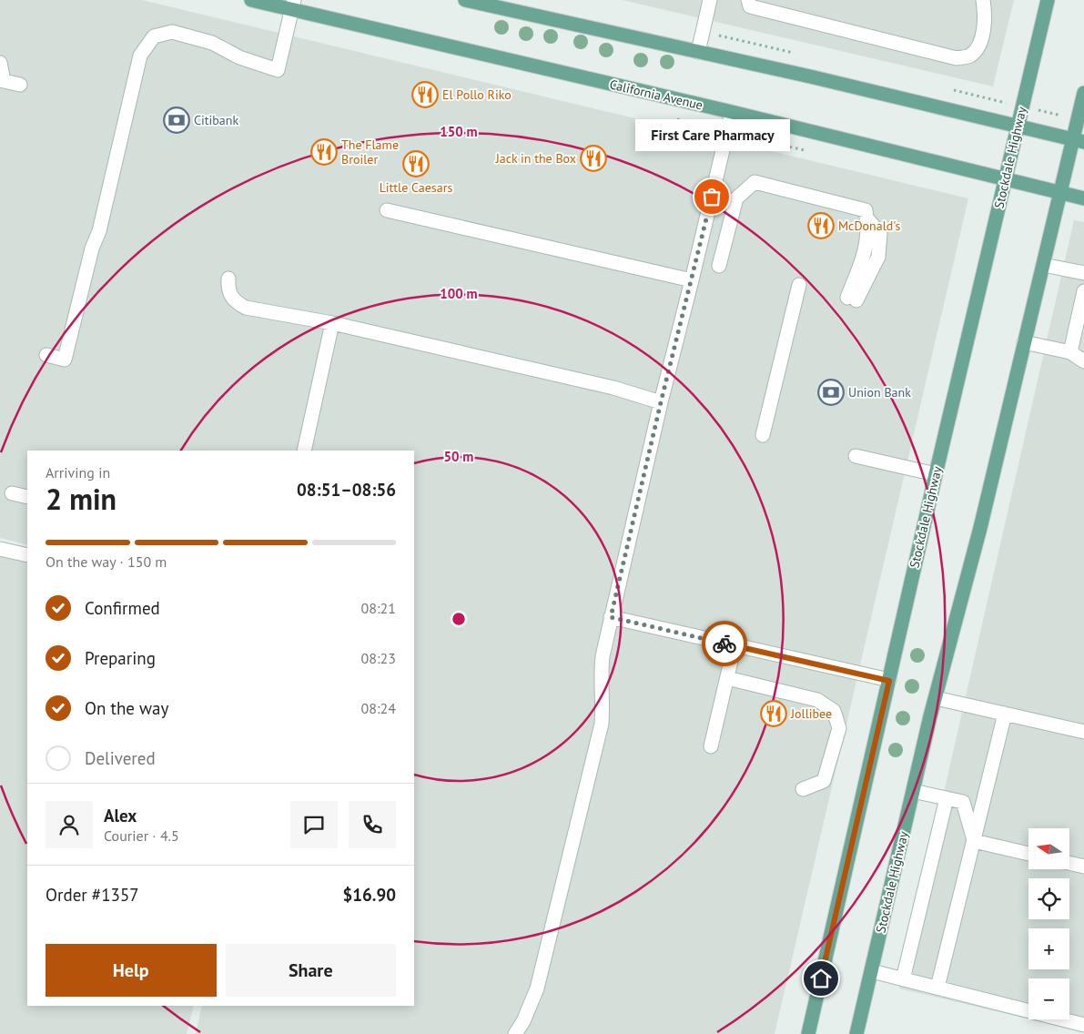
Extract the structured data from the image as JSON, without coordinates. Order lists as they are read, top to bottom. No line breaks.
{"streets":{"main road":["California Avenue","Stockdale Highway"]},"crossings":[["California Avenue","Stockdale Highway"]],"places":{"restaurant":["El Pollo Riko","The Flame Broiler","Jack in the Box","Little Caesars","McDonald's","Jollibee"],"bank":["Citibank","Union Bank"],"other":["First Care Pharmacy"]},"north":"left","page":{"bubble":"First Care Pharmacy","heading":["2 min","Arriving in","08:51–08:56"],"panel":["Alex","Courier · 4.5","Order #1357","$16.90"],"bar":"On the way · 150 m","list":[["Confirmed","08:21"],["Preparing","08:23"],["On the way","08:24"],"Delivered"],"map_buttons":["+","−"],"buttons":["Help","Share"]},"rings":["150 m","100 m","50 m"]}
